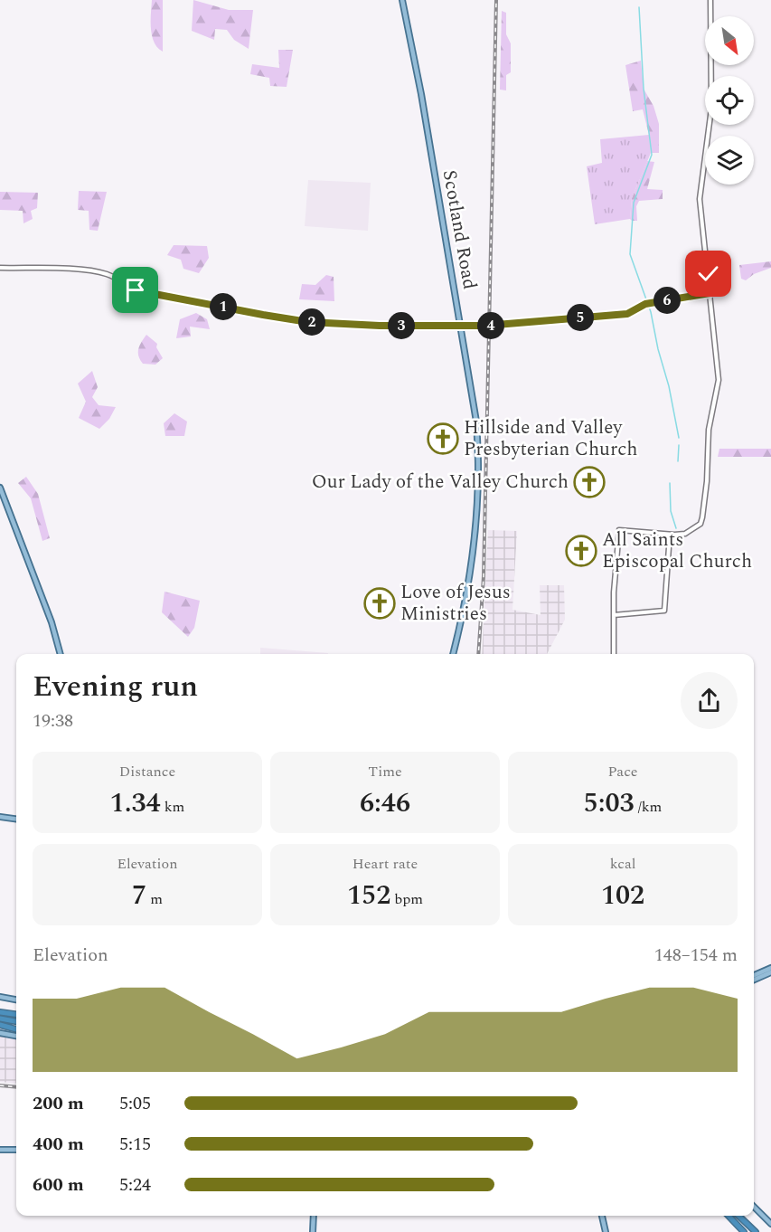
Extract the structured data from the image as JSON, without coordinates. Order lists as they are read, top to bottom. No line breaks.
{"streets":{"main road":["Scotland Road"]},"places":{"church":["Hillside and Valley Presbyterian Church","Our Lady of the Valley Church","All Saints Episcopal Church","Love of Jesus Ministries"]},"north":"bottom right","page":{"pins":["6","1","5","2","3","4"],"heading":["Evening run","19:38"],"stats":[["Distance","1.34 km"],["Time","6:46"],["Pace","5:03 /km"],["Elevation","7 m"],["Heart rate","152 bpm"],["kcal","102"]],"chart":["Elevation","148–154 m"],"list":[{"name":"200 m","note":"5:05"},{"name":"400 m","note":"5:15"},{"name":"600 m","note":"5:24"}]}}
